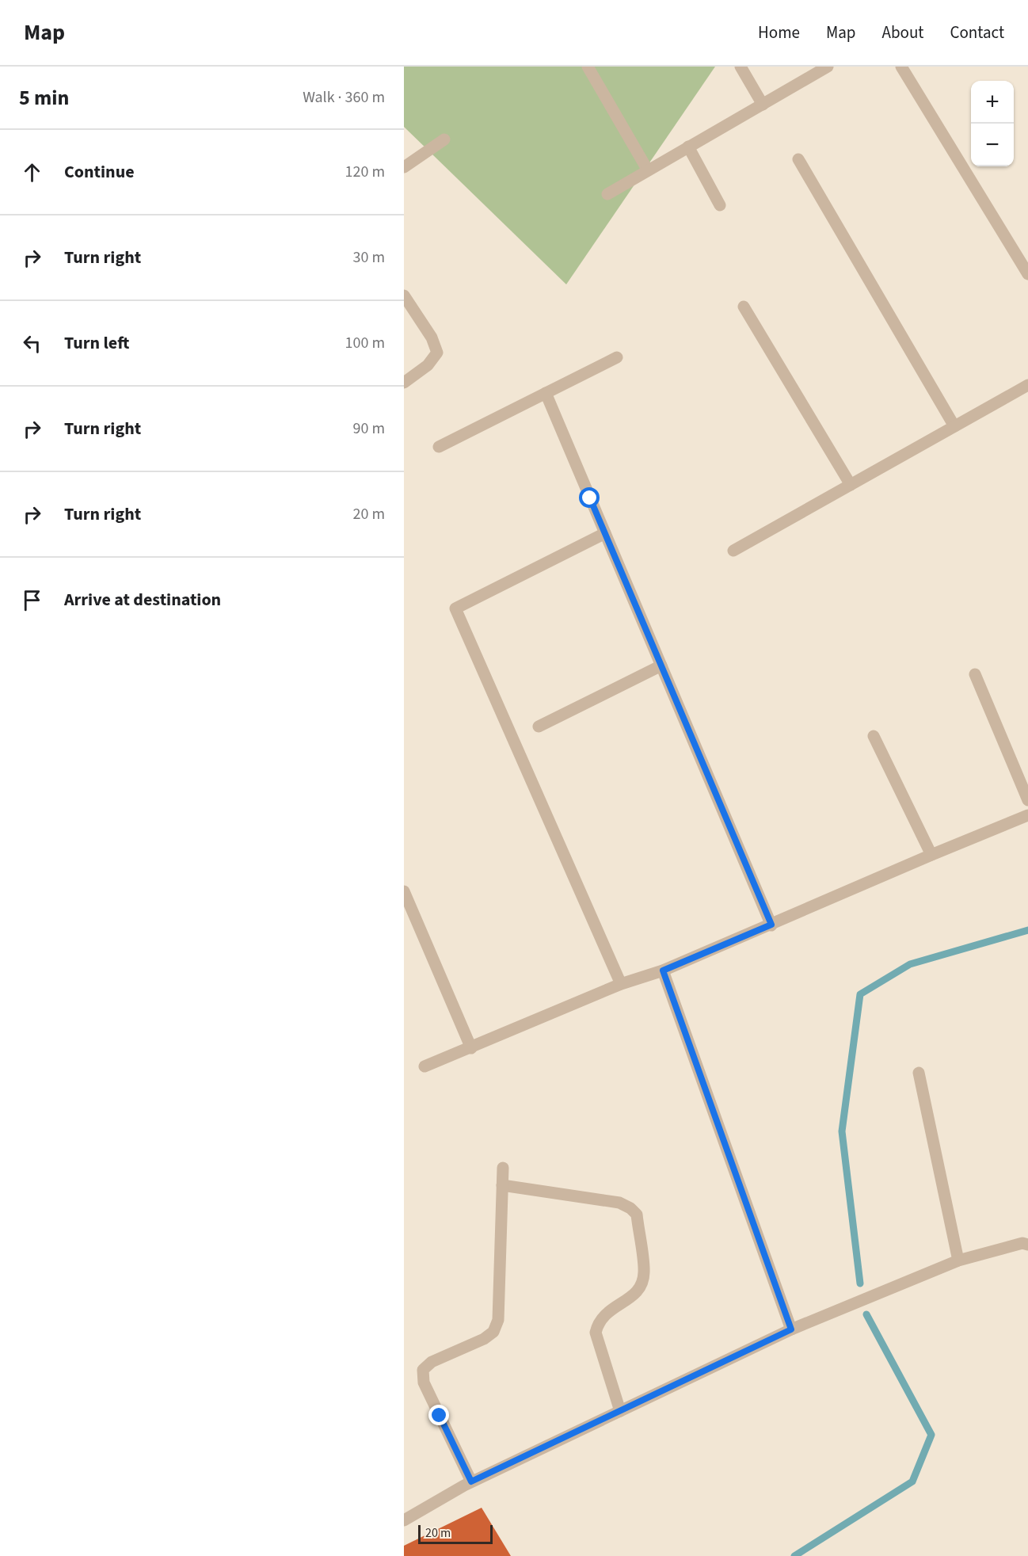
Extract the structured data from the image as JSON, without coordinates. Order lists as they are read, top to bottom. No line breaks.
{"scale_bar":"20 m","page":{"header":"Map","nav":["Home","Map","About","Contact"],"heading":["5 min","Walk · 360 m"],"map_buttons":["+","−"],"list":[["Continue","120 m"],["Turn right","30 m"],["Turn left","100 m"],["Turn right","90 m"],["Turn right","20 m"],"Arrive at destination"],"scale":"20 m"}}
